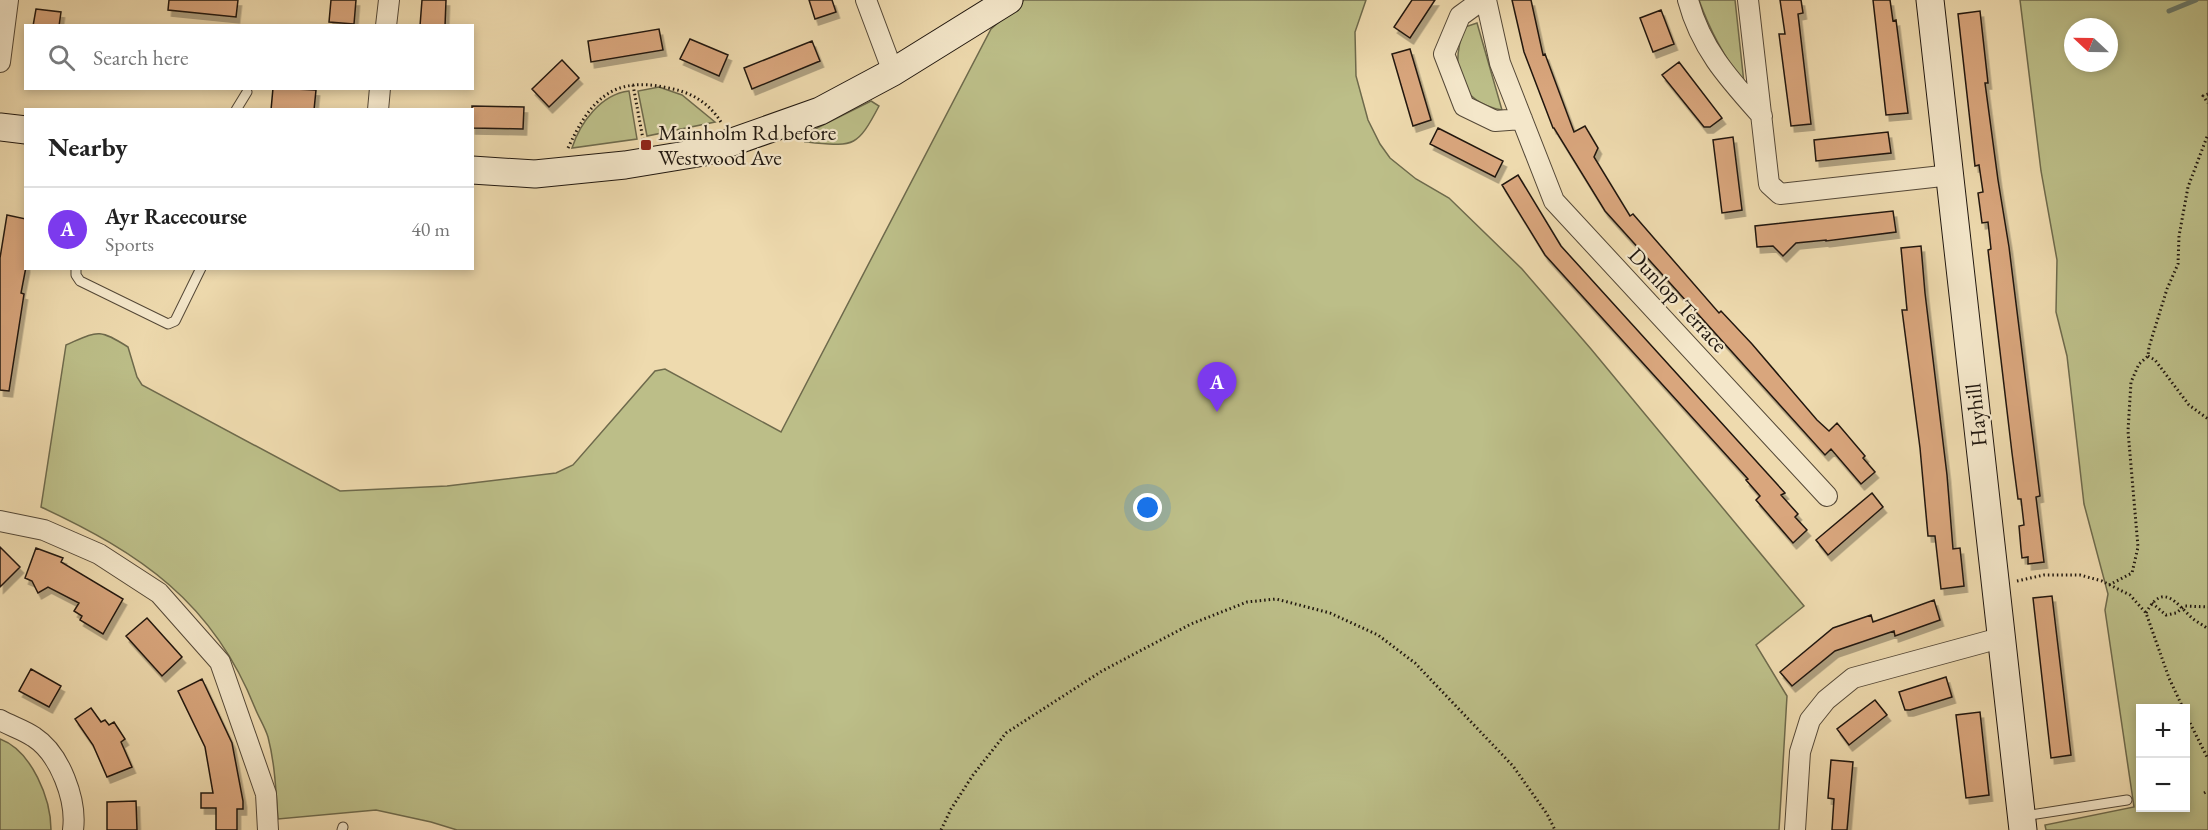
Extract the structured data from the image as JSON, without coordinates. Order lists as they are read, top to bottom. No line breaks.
{"streets":{"street":["Dunlop Terrace","Hayhill"]},"places":{"transit":["Mainholm Rd before Westwood Ave"]},"north":"left","page":{"search":"Search here","heading":"Nearby","list":[{"mark":"A","name":"Ayr Racecourse","note":"Sports","value":"40 m"}],"pins":"A","map_buttons":["+","−"]}}
